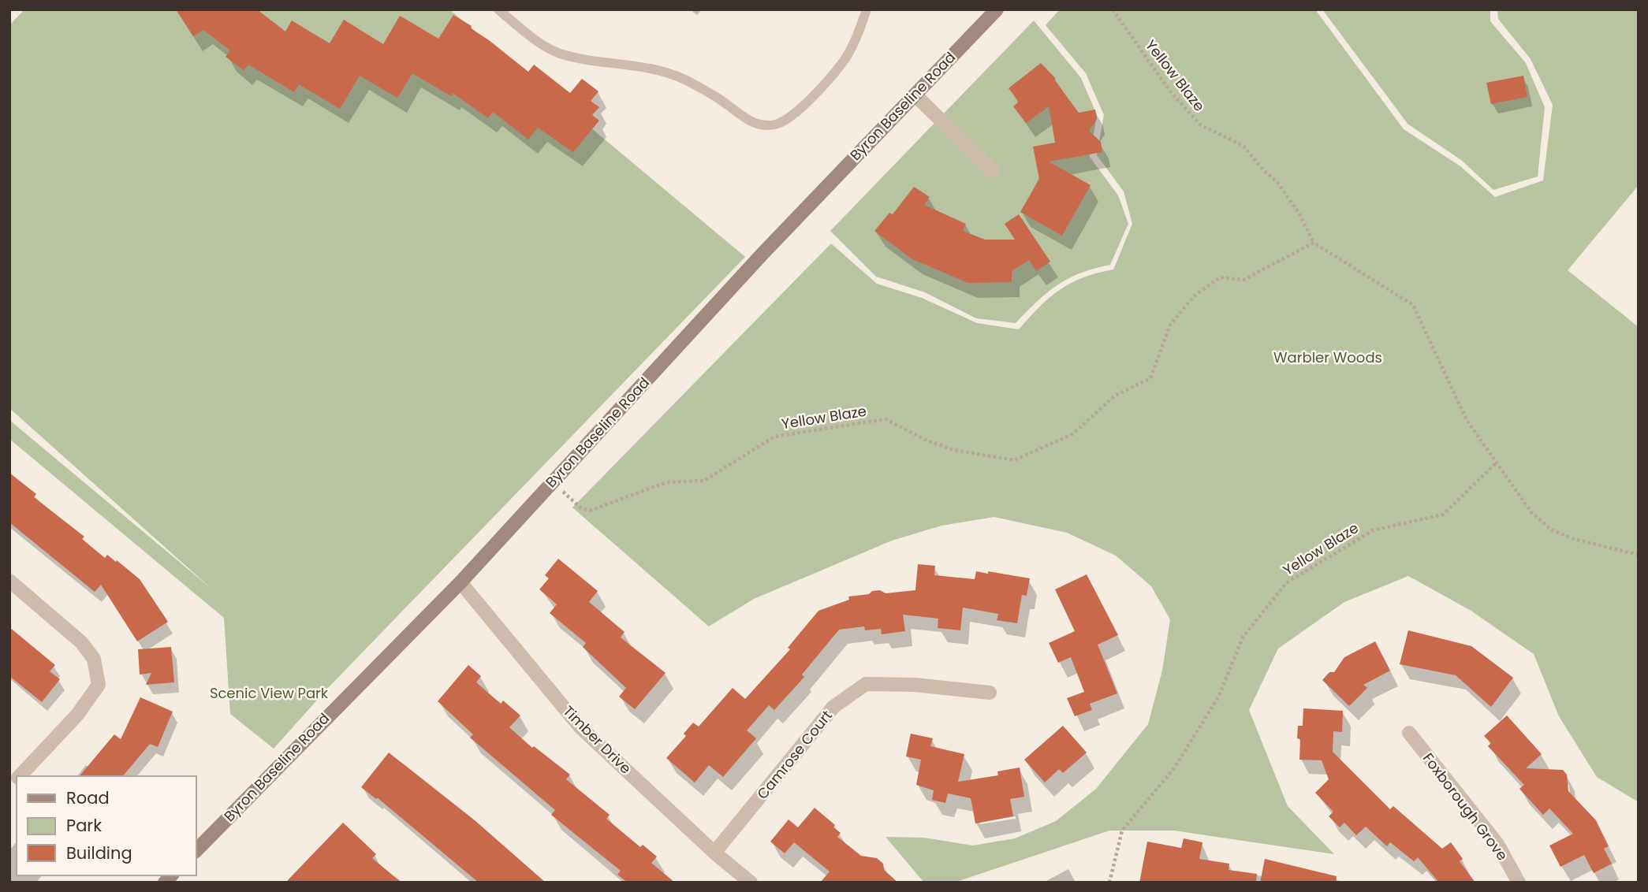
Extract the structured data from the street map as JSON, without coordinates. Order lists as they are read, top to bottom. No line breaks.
{"streets":{"main road":["Byron Baseline Road"],"street":["Timber Drive","Camrose Court","Foxborough Grove"],"path":["Yellow Blaze"]},"crossings":[["Byron Baseline Road","Timber Drive"],["Timber Drive","Camrose Court"]],"parks":["Warbler Woods","Scenic View Park"],"legend":["Road","Park","Building"]}
